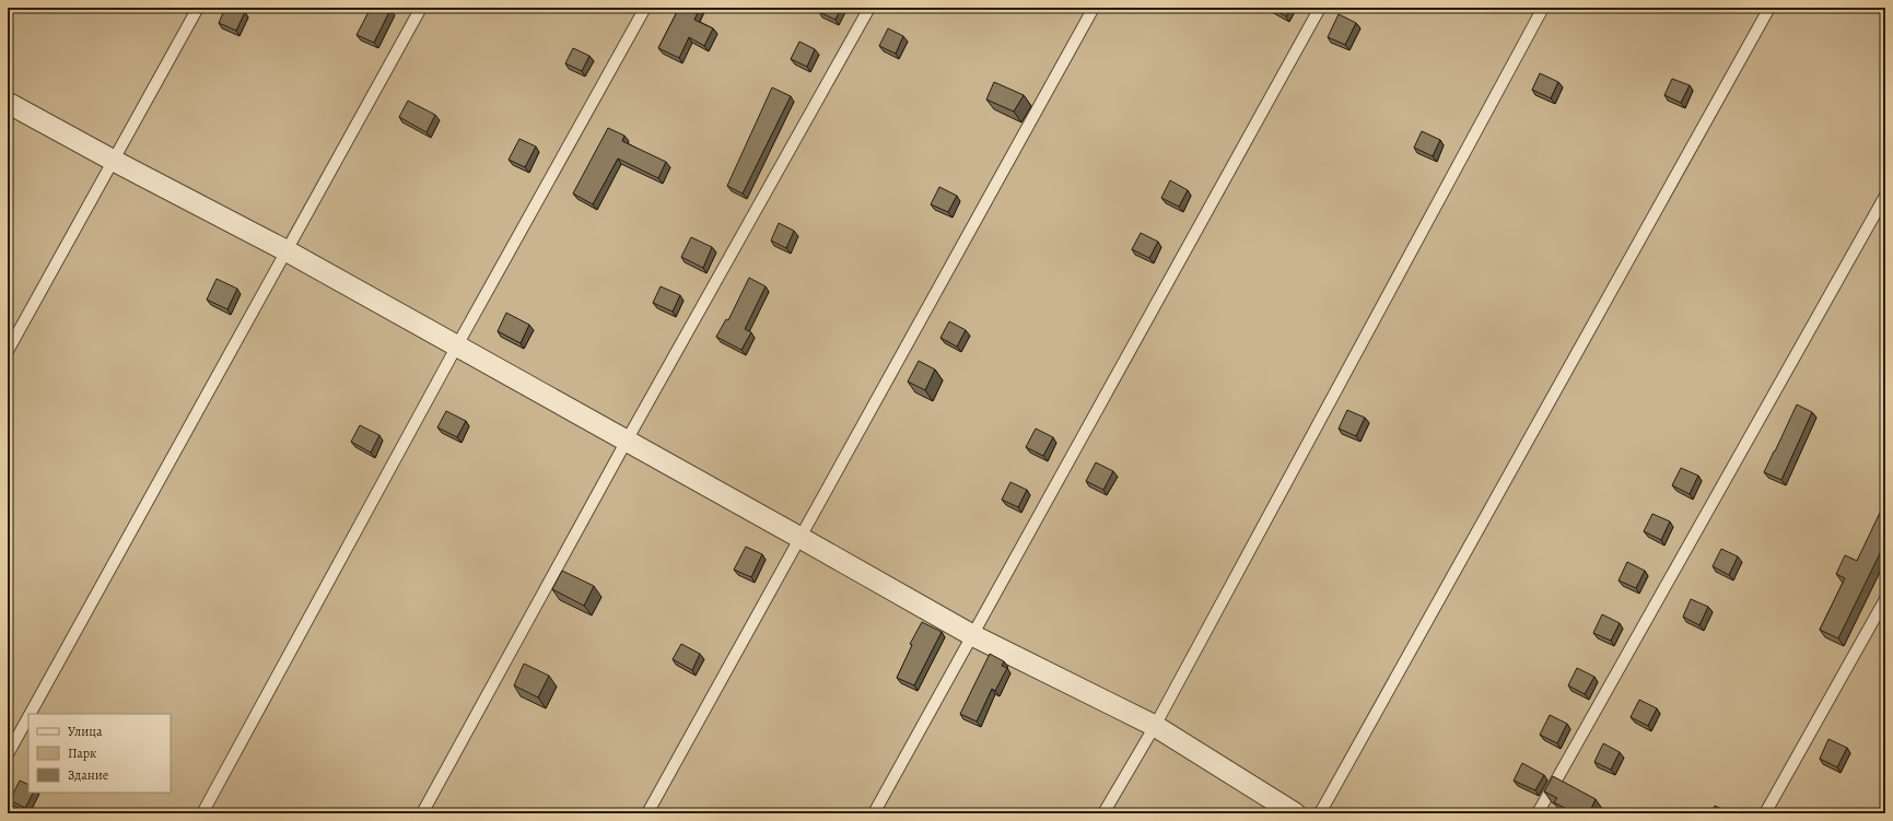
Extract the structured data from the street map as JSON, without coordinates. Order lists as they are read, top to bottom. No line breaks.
{"legend":["Улица","Парк","Здание"]}
